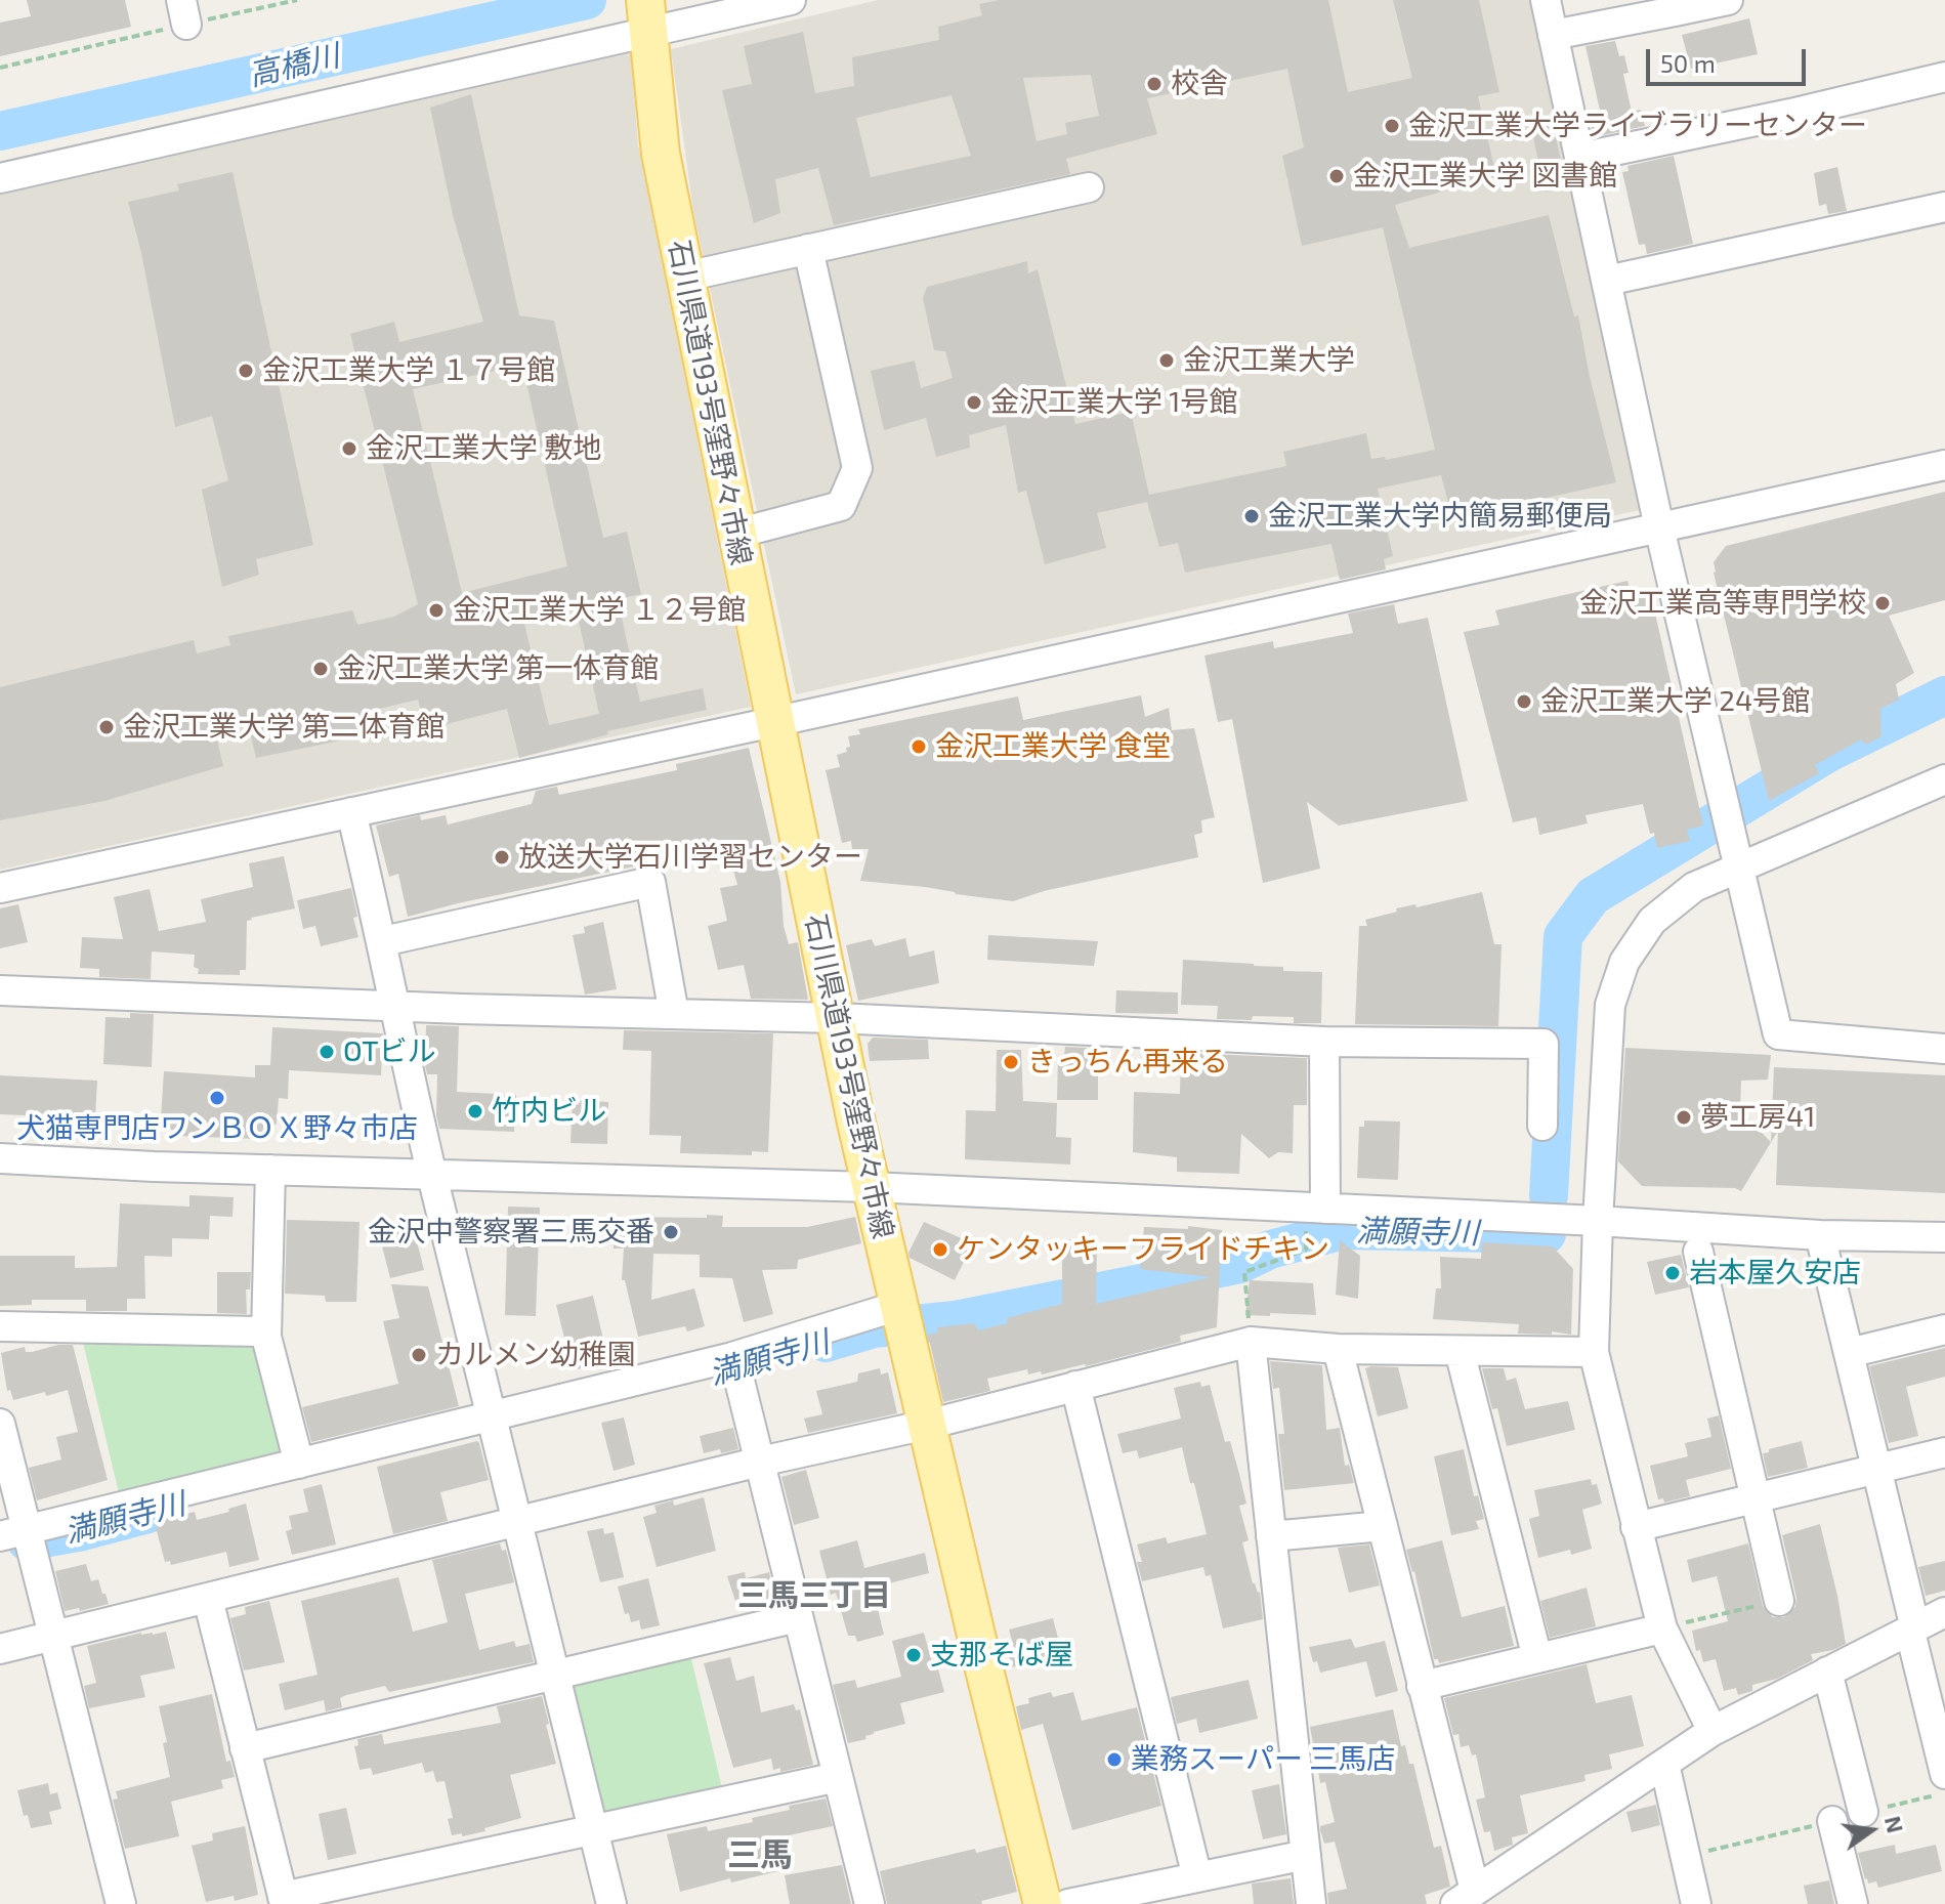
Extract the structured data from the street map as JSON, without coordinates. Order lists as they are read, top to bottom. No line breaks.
{"streets":{"main road":["石川県道193号窪野々市線"]},"districts":["三馬三丁目","三馬"],"water":["高橋川","満願寺川"],"places":["校舎","金沢工業大学ライブラリーセンター","金沢工業大学 図書館","金沢工業大学","金沢工業大学 １７号館","金沢工業大学 1号館","金沢工業大学 敷地","金沢工業大学内簡易郵便局","金沢工業高等専門学校","金沢工業大学 １２号館","金沢工業大学 第一体育館","金沢工業大学 24号館","金沢工業大学 第二体育館","金沢工業大学 食堂","放送大学石川学習センター","OTビル","きっちん再来る","犬猫専門店ワンＢＯＸ野々市店","竹内ビル","夢工房41","金沢中警察署三馬交番","ケンタッキーフライドチキン","岩本屋久安店","カルメン幼稚園","支那そば屋","業務スーパー 三馬店"],"scale_bar":"50 m","north":"right"}
